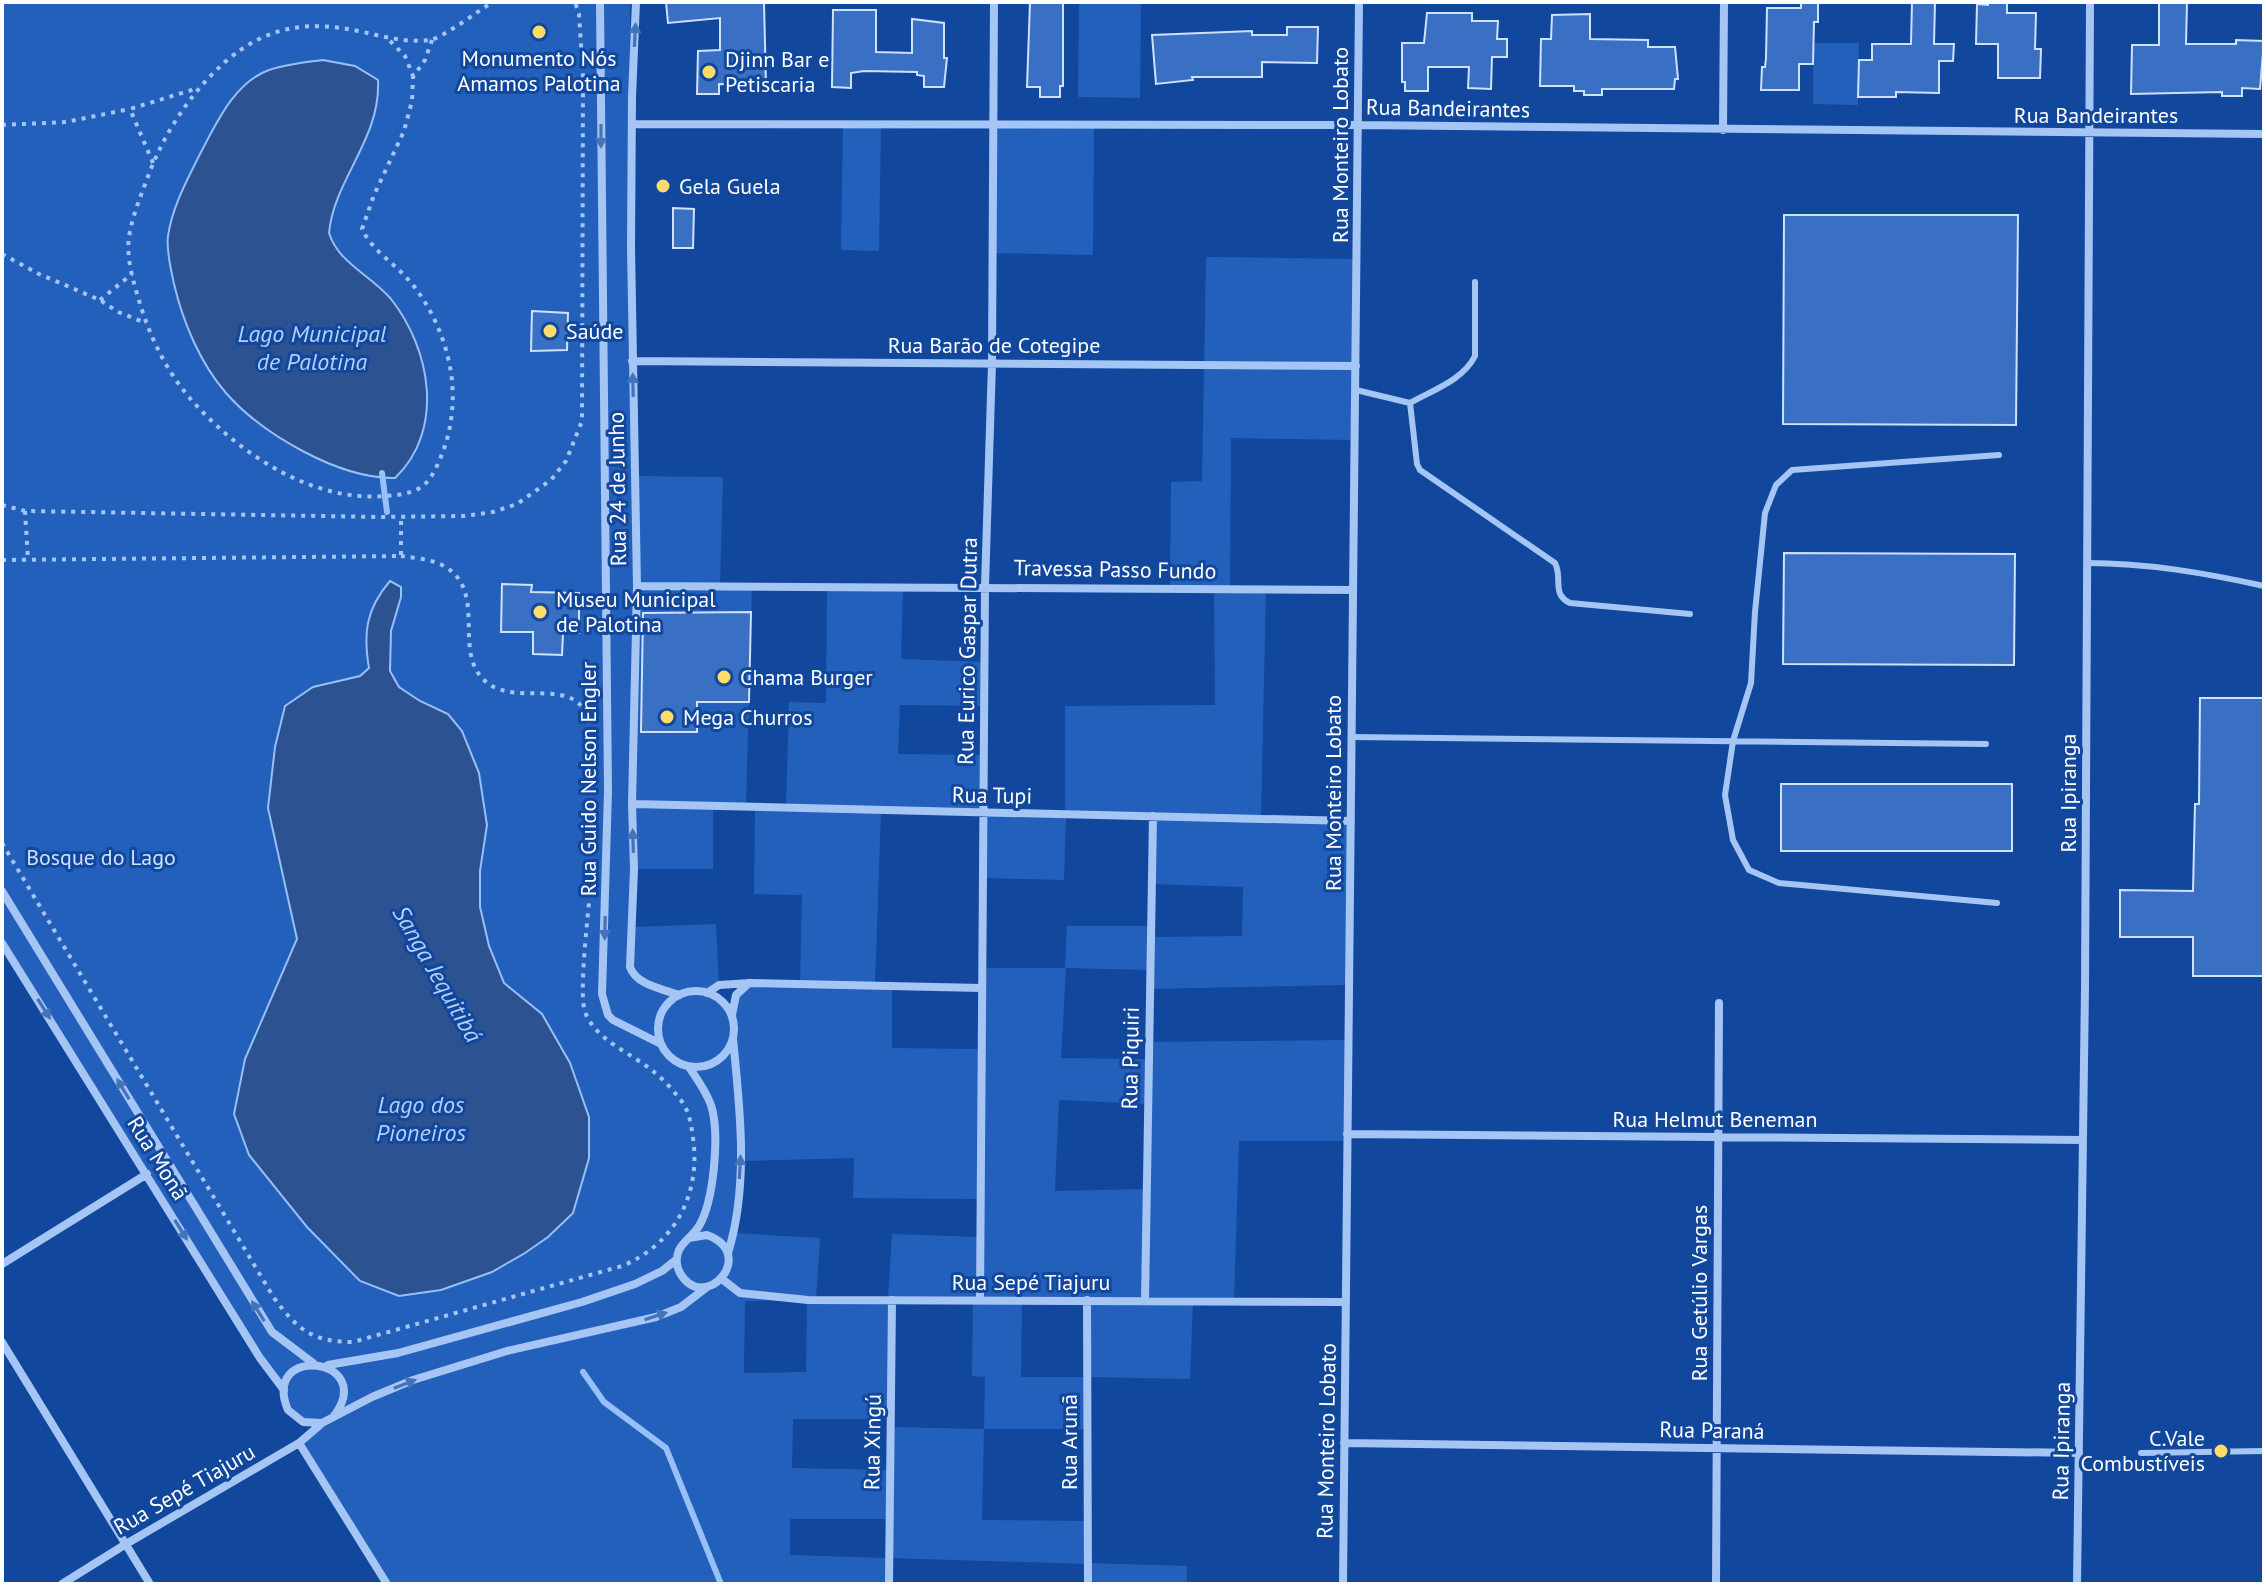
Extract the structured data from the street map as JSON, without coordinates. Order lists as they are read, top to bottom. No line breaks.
{"streets":{"street":["Rua Bandeirantes","Rua Monteiro Lobato","Rua Barão de Cotegipe","Rua 24 de Junho","Travessa Passo Fundo","Rua Eurico Gaspar Dutra","Rua Guido Nelson Engler","Rua Ipiranga","Rua Tupi","Rua Piquiri","Rua Helmut Beneman","Rua Monã","Rua Sepé Tiajuru","Rua Getúlio Vargas","Rua Paraná","Rua Xingú","Rua Arunã"]},"crossings":[["Rua Bandeirantes","Rua Monteiro Lobato"],["Rua Bandeirantes","Rua 24 de Junho"],["Rua Bandeirantes","Rua Eurico Gaspar Dutra"],["Rua Bandeirantes","Rua Ipiranga"],["Rua Monteiro Lobato","Rua Barão de Cotegipe"],["Rua Monteiro Lobato","Travessa Passo Fundo"],["Rua Monteiro Lobato","Rua Tupi"],["Rua Monteiro Lobato","Rua Helmut Beneman"],["Rua Monteiro Lobato","Rua Sepé Tiajuru"],["Rua Monteiro Lobato","Rua Paraná"],["Rua Barão de Cotegipe","Rua 24 de Junho"],["Rua Barão de Cotegipe","Rua Eurico Gaspar Dutra"],["Rua 24 de Junho","Travessa Passo Fundo"],["Rua 24 de Junho","Rua Guido Nelson Engler"],["Rua 24 de Junho","Rua Tupi"],["Travessa Passo Fundo","Rua Eurico Gaspar Dutra"],["Rua Eurico Gaspar Dutra","Rua Tupi"],["Rua Eurico Gaspar Dutra","Rua Sepé Tiajuru"],["Rua Ipiranga","Rua Helmut Beneman"],["Rua Ipiranga","Rua Paraná"],["Rua Tupi","Rua Piquiri"],["Rua Piquiri","Rua Sepé Tiajuru"],["Rua Helmut Beneman","Rua Getúlio Vargas"],["Rua Monã","Rua Sepé Tiajuru"],["Rua Sepé Tiajuru","Rua Xingú"],["Rua Sepé Tiajuru","Rua Arunã"],["Rua Getúlio Vargas","Rua Paraná"]],"one_way":["Rua 24 de Junho","Rua Guido Nelson Engler"],"water":["Lago Municipal de Palotina","Sanga Jequitibá","Lago dos Pioneiros"],"parks":["Bosque do Lago"],"places":["Monumento Nós Amamos Palotina","Djinn Bar e Petiscaria","Gela Guela","Saúde","Museu Municipal de Palotina","Chama Burger","Mega Churros","C.Vale Combustíveis"]}
